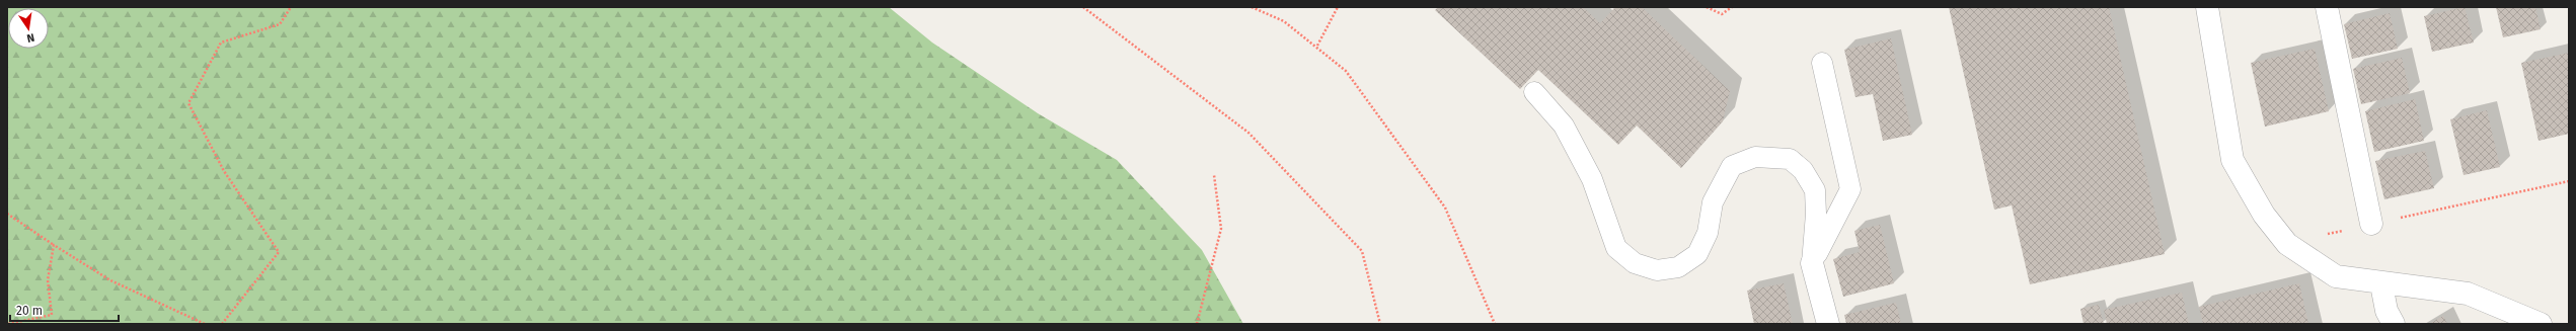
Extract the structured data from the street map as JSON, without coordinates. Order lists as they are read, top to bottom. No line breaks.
{"scale_bar":"20 m","north":"bottom"}
